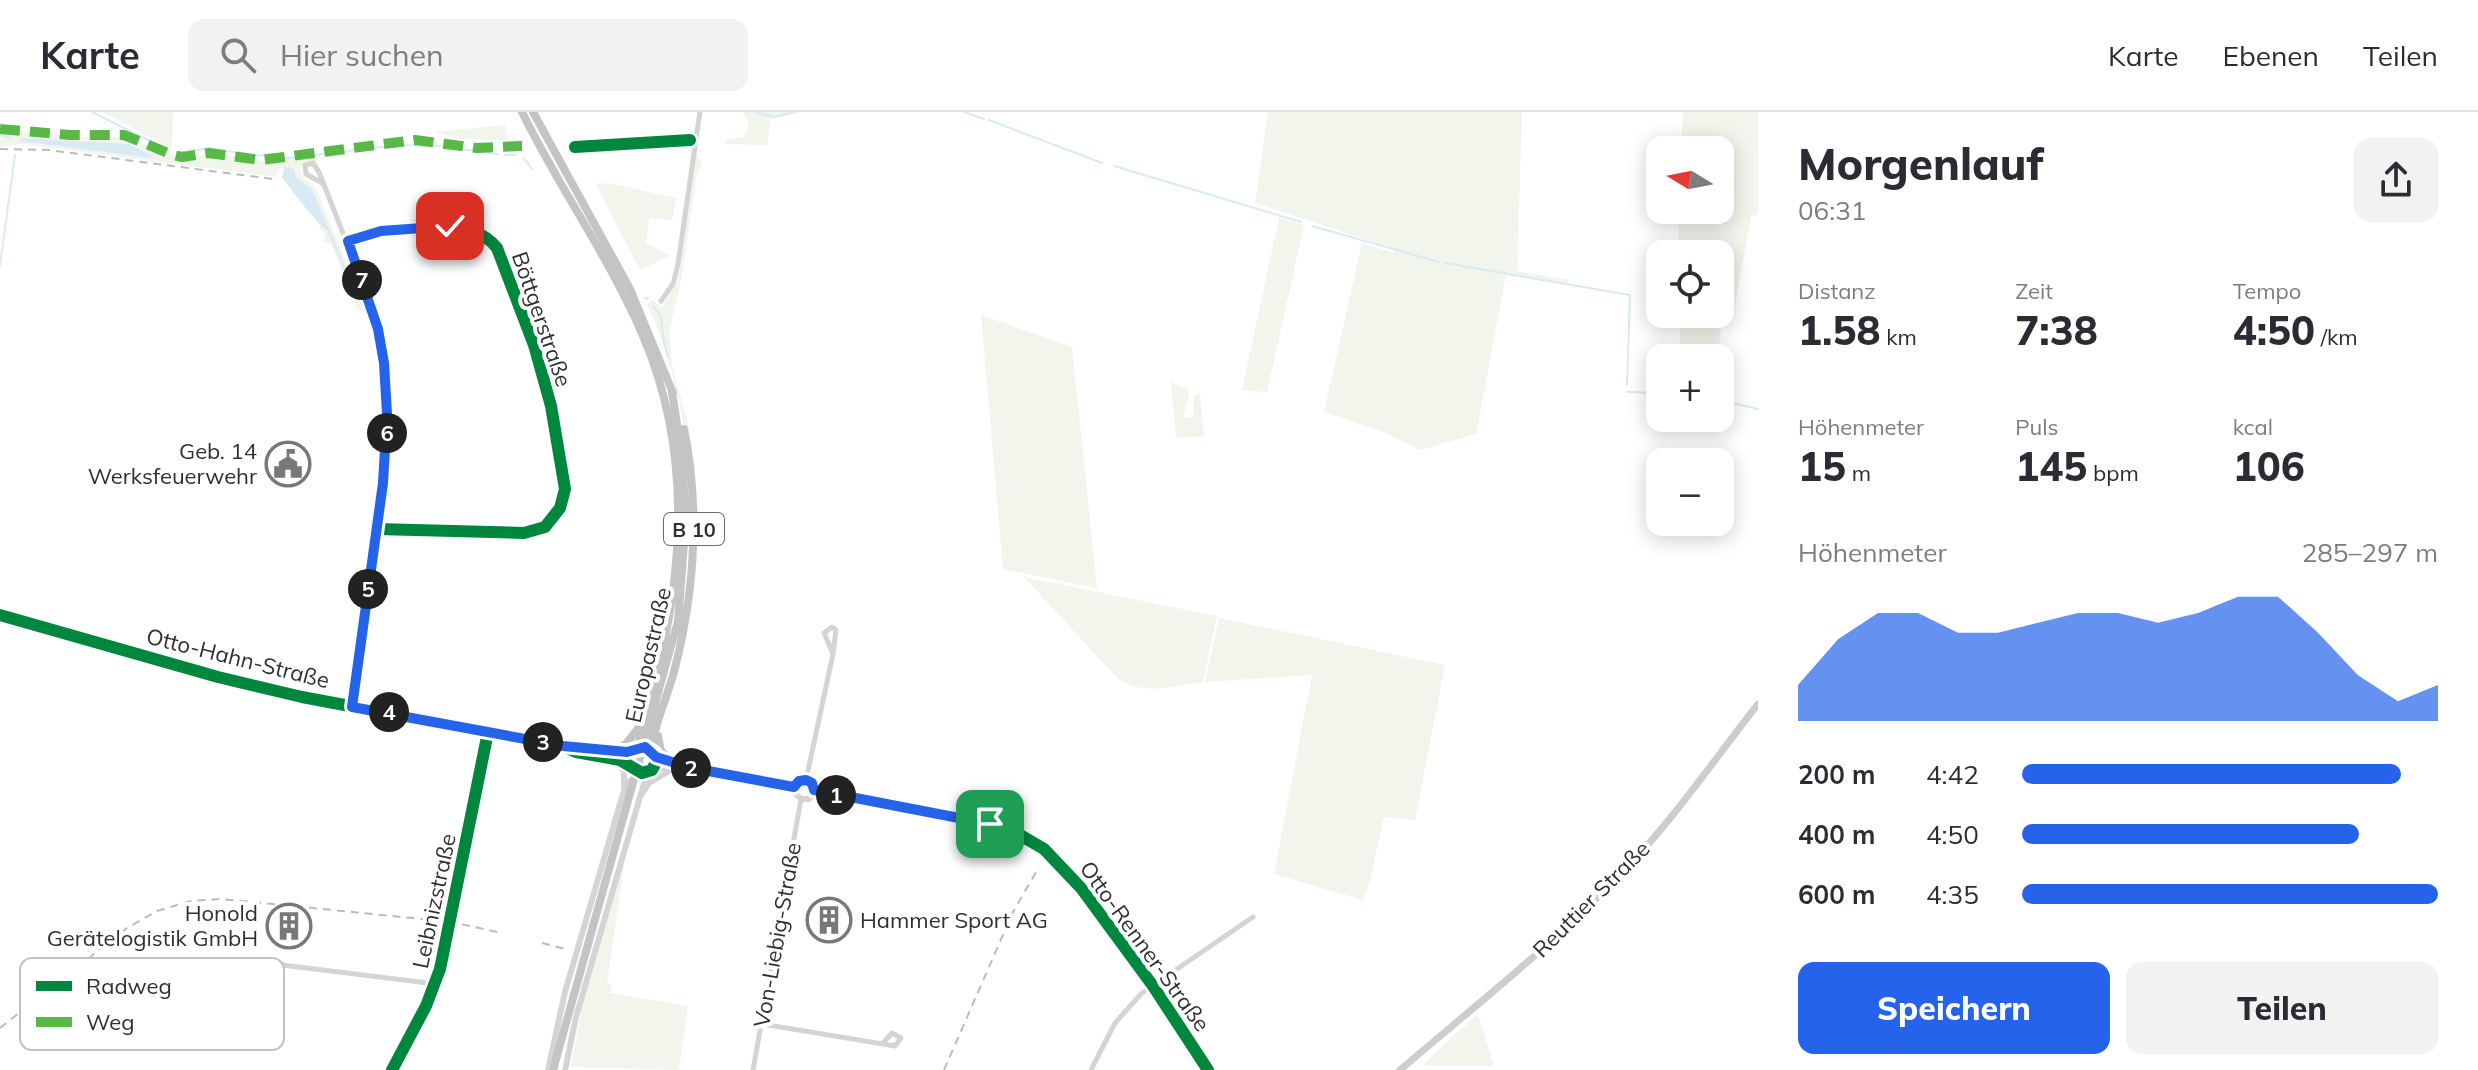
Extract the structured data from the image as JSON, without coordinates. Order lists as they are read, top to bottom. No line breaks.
{"streets":{"highway":["B 10","Europastraße"],"main road":["Reuttier Straße"],"street":["Böttgerstraße","Otto-Hahn-Straße","Leibnizstraße","Von-Liebig-Straße","Otto-Renner-Straße"]},"crossings":[["B 10","Europastraße"],["B 10","Otto-Hahn-Straße"],["Otto-Hahn-Straße","Leibnizstraße"],["Von-Liebig-Straße","Otto-Renner-Straße"]],"places":{"public building":["Geb. 14 Werksfeuerwehr"],"building":["Hammer Sport AG","Honold Gerätelogistik GmbH"]},"legend":["Radweg","Weg"],"north":"left","page":{"header":"Karte","search":"Hier suchen","nav":["Karte","Ebenen","Teilen"],"heading":["Morgenlauf","06:31"],"map_buttons":["+","−"],"stats":[["Distanz","1.58 km"],["Zeit","7:38"],["Tempo","4:50 /km"],["Höhenmeter","15 m"],["Puls","145 bpm"],["kcal","106"]],"pins":["7","6","5","4","3","2","1"],"chart":["Höhenmeter","285–297 m"],"list":[{"name":"200 m","note":"4:42"},{"name":"400 m","note":"4:50"},{"name":"600 m","note":"4:35"}],"buttons":["Speichern","Teilen"]}}
